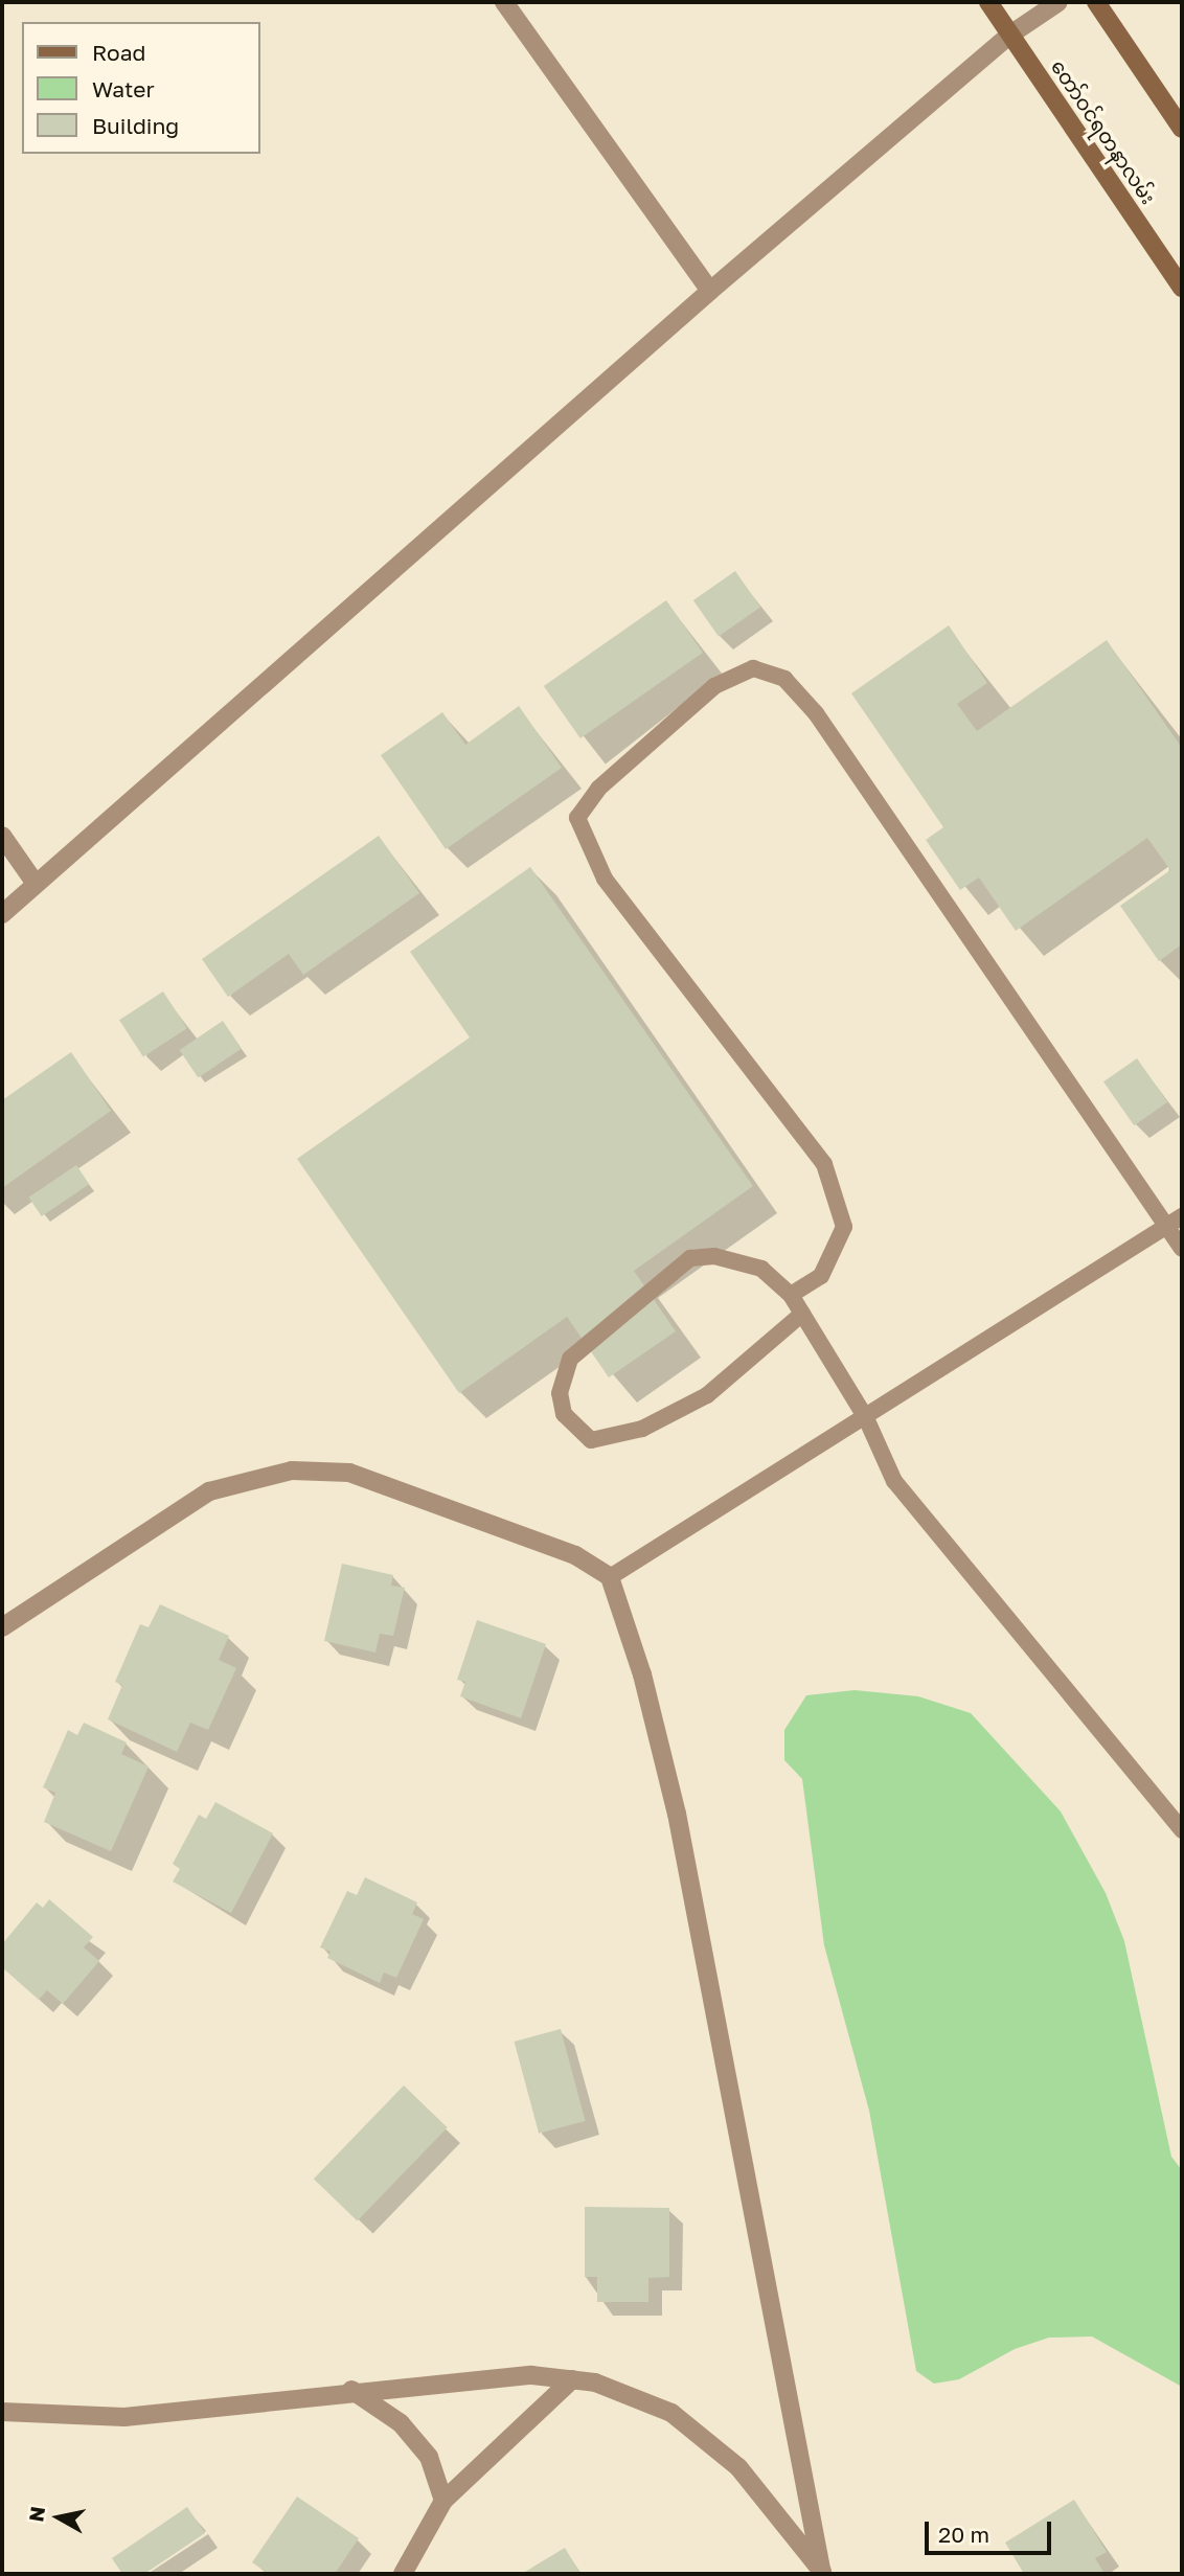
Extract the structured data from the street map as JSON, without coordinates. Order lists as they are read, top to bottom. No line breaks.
{"streets":{"main road":["တော်ဝင်ရတနာလမ်း"]},"legend":["Road","Water","Building"],"scale_bar":"20 m","north":"left"}
